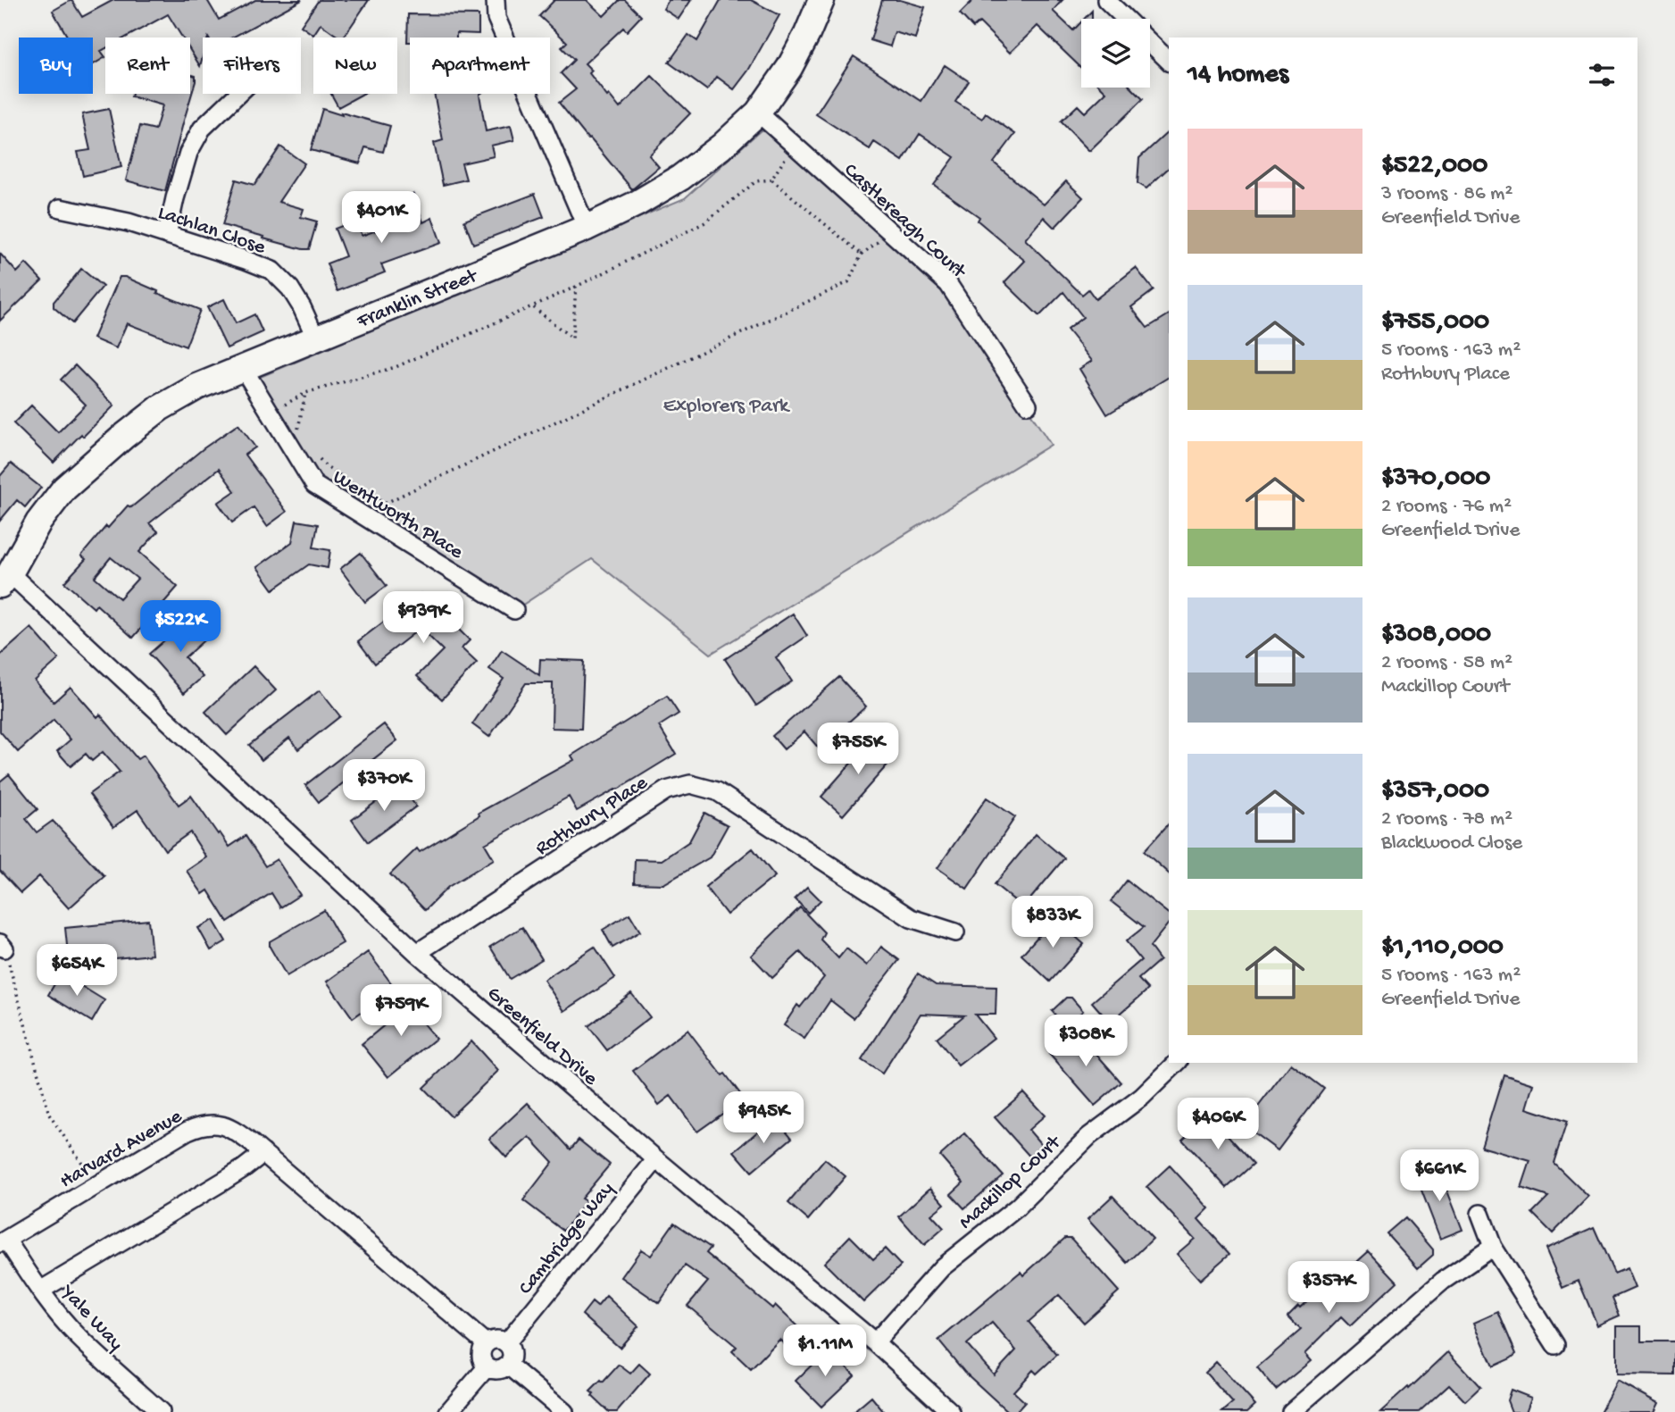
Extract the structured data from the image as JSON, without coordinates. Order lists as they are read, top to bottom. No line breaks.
{"streets":{"street":["Castlereagh Court","Lachlan Close","Franklin Street","Wentworth Place","Rothbury Place","Greenfield Drive","Harvard Avenue","Mackillop Court","Cambridge Way","Yale Way"]},"crossings":[["Castlereagh Court","Franklin Street"],["Lachlan Close","Franklin Street"],["Franklin Street","Wentworth Place"],["Franklin Street","Greenfield Drive"],["Rothbury Place","Greenfield Drive"],["Greenfield Drive","Mackillop Court"],["Greenfield Drive","Cambridge Way"],["Harvard Avenue","Cambridge Way"],["Harvard Avenue","Yale Way"]],"parks":["Explorers Park"],"page":{"chip":["Buy","Rent","Filters","New","Apartment"],"heading":"14 homes","list":[{"name":"$522,000","note":"3 rooms · 86 m² · Greenfield Drive"},{"name":"$755,000","note":"5 rooms · 163 m² · Rothbury Place"},{"name":"$370,000","note":"2 rooms · 76 m² · Greenfield Drive"},{"name":"$308,000","note":"2 rooms · 58 m² · Mackillop Court"},{"name":"$357,000","note":"2 rooms · 78 m² · Blackwood Close"},{"name":"$1,110,000","note":"5 rooms · 163 m² · Greenfield Drive"}],"price":["$401K","$939K","$522K","$755K","$370K","$833K","$654K","$759K","$308K","$945K","$406K","$661K","$357K","$1.11M"]}}
